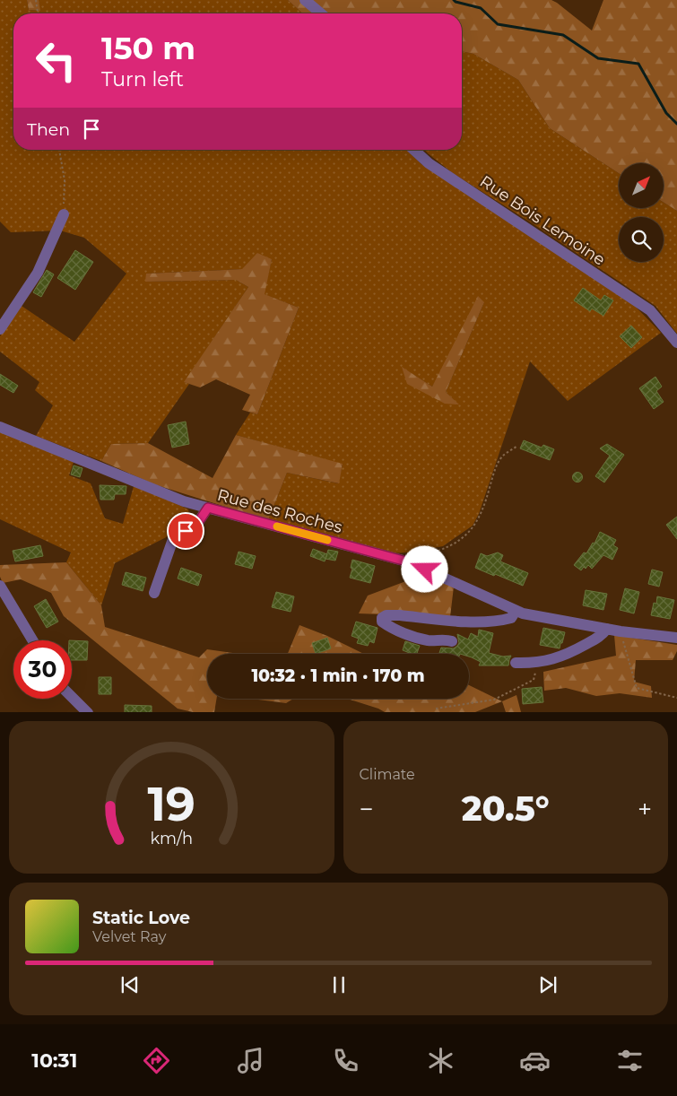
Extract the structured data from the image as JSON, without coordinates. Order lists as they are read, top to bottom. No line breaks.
{"streets":{"street":["Rue Bois Lemoine","Rue des Roches"]},"north":"top right","page":{"turn":["150 m","Turn left"],"then":"Then","limit":"30","trip":"10:32 · 1 min · 170 m","tile":"Climate","heat":["−","20.5°","+"],"song":["Static Love","Velvet Ray"],"tabs":"10:31","gauge":["19","km/h"]}}
